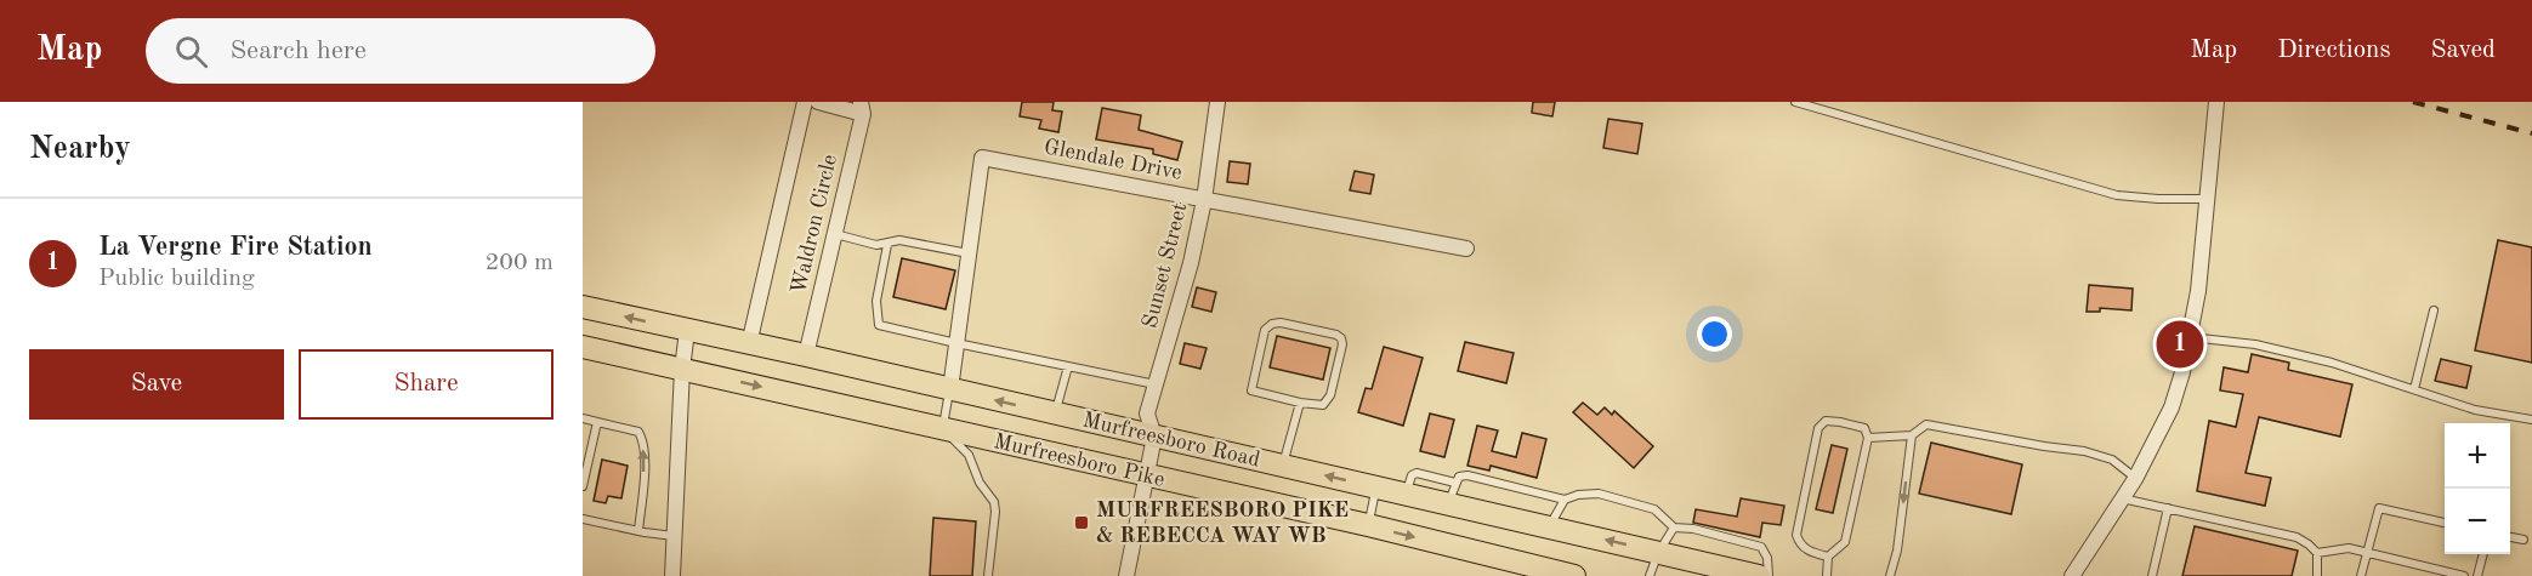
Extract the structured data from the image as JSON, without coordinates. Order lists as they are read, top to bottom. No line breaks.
{"streets":{"main road":["Murfreesboro Road","Murfreesboro Pike"],"street":["Glendale Drive","Waldron Circle","Sunset Street"]},"crossings":[["Glendale Drive","Sunset Street"],["Glendale Drive","Murfreesboro Road"],["Waldron Circle","Murfreesboro Road"],["Sunset Street","Murfreesboro Road"],["Sunset Street","Murfreesboro Pike"]],"one_way":["Murfreesboro Pike"],"places":{"transit":["MURFREESBORO PIKE & REBECCA WAY WB"]},"page":{"header":"Map","search":"Search here","nav":["Map","Directions","Saved"],"heading":"Nearby","list":[{"mark":"1","name":"La Vergne Fire Station","note":"Public building","value":"200 m"}],"pins":"1","buttons":["Save","Share"],"map_buttons":["+","−"]}}
